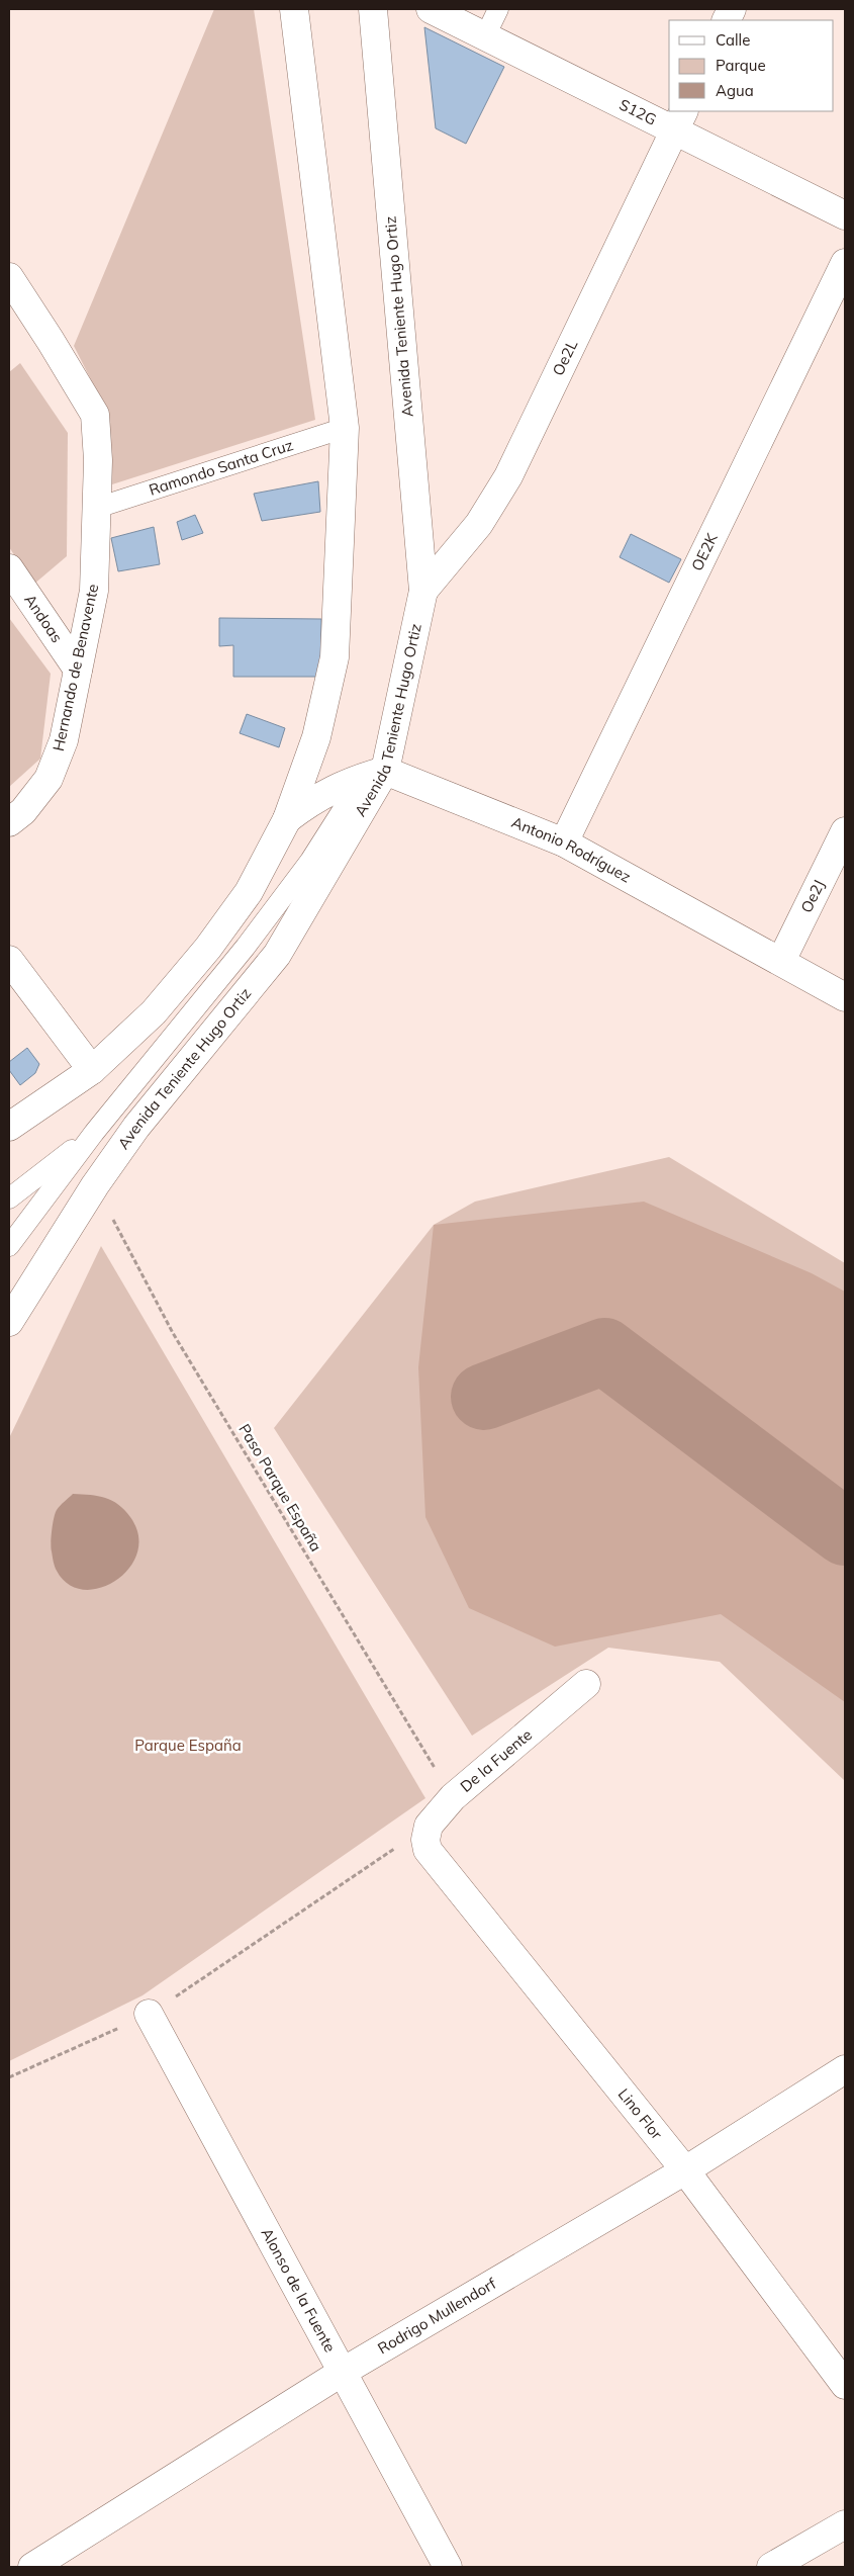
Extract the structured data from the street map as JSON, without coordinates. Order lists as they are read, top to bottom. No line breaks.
{"streets":{"street":["S12G","Avenida Teniente Hugo Ortiz","Oe2L","OE2K","Andoas","Hernando de Benavente","Antonio Rodríguez","Oe2J","De la Fuente","Lino Flor","Alonso de la Fuente","Rodrigo Mullendorf"],"lane":["Ramondo Santa Cruz"],"path":["Paso Parque España"]},"crossings":[["S12G","Oe2L"],["Avenida Teniente Hugo Ortiz","Oe2L"],["Avenida Teniente Hugo Ortiz","Antonio Rodríguez"],["Avenida Teniente Hugo Ortiz","Paso Parque España"],["Ramondo Santa Cruz","Hernando de Benavente"],["OE2K","Antonio Rodríguez"],["Andoas","Hernando de Benavente"],["Antonio Rodríguez","Oe2J"],["Paso Parque España","De la Fuente"],["De la Fuente","Lino Flor"],["Lino Flor","Rodrigo Mullendorf"],["Alonso de la Fuente","Rodrigo Mullendorf"]],"parks":["Parque España"],"legend":["Calle","Parque","Agua"]}
